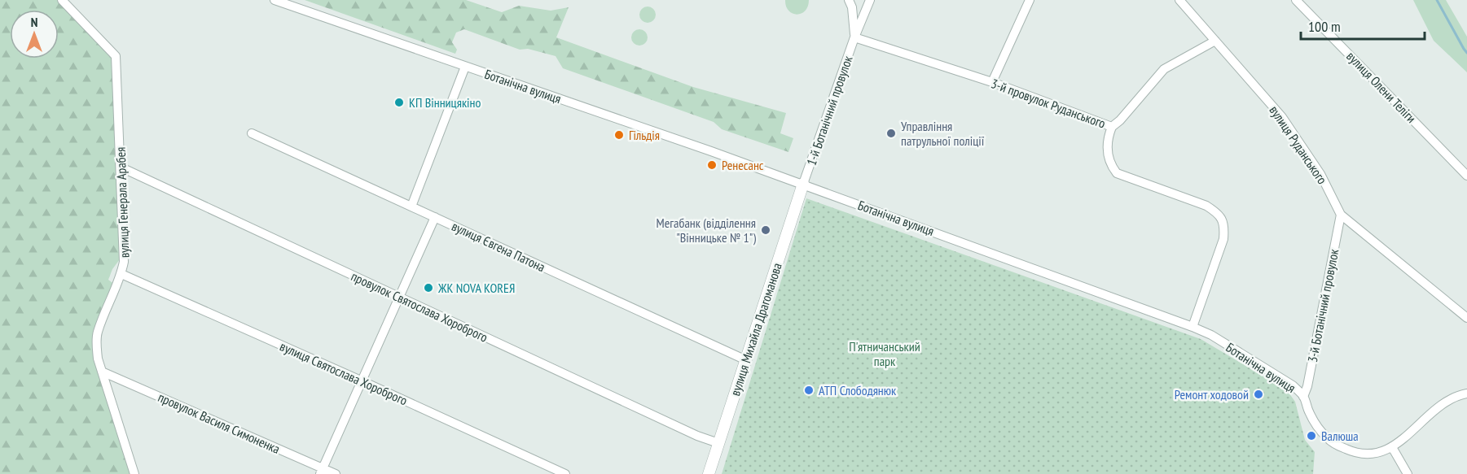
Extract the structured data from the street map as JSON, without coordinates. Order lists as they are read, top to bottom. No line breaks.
{"streets":{"street":["Ботанічна вулиця","вулиця Олени Теліги","3-й провулок Руданського","1-й Ботанічний провулок","вулиця Руданського","вулиця Генерала Арабея","вулиця Євгена Патона","3-й Ботанічний провулок","провулок Святослава Хороброго","вулиця Михайла Драгоманова","вулиця Святослава Хороброго","провулок Василя Симоненка"]},"crossings":[["Ботанічна вулиця","1-й Ботанічний провулок"],["Ботанічна вулиця","3-й Ботанічний провулок"],["Ботанічна вулиця","вулиця Михайла Драгоманова"],["3-й провулок Руданського","1-й Ботанічний провулок"],["3-й провулок Руданського","вулиця Руданського"],["1-й Ботанічний провулок","вулиця Михайла Драгоманова"],["вулиця Руданського","3-й Ботанічний провулок"],["вулиця Генерала Арабея","провулок Святослава Хороброго"],["вулиця Генерала Арабея","вулиця Святослава Хороброго"],["вулиця Генерала Арабея","провулок Василя Симоненка"],["вулиця Євгена Патона","вулиця Михайла Драгоманова"],["провулок Святослава Хороброго","вулиця Михайла Драгоманова"]],"parks":["П'ятничанський парк"],"places":["КП Вінницякіно","Управління патрульної поліції","Гільдія","Ренесанс","Мегабанк (відділення \"Вінницьке № 1\")","ЖК NOVA KOREЯ","АТП Слободянюк","Ремонт ходовой","Валюша"],"scale_bar":"100 m","north":"top"}
